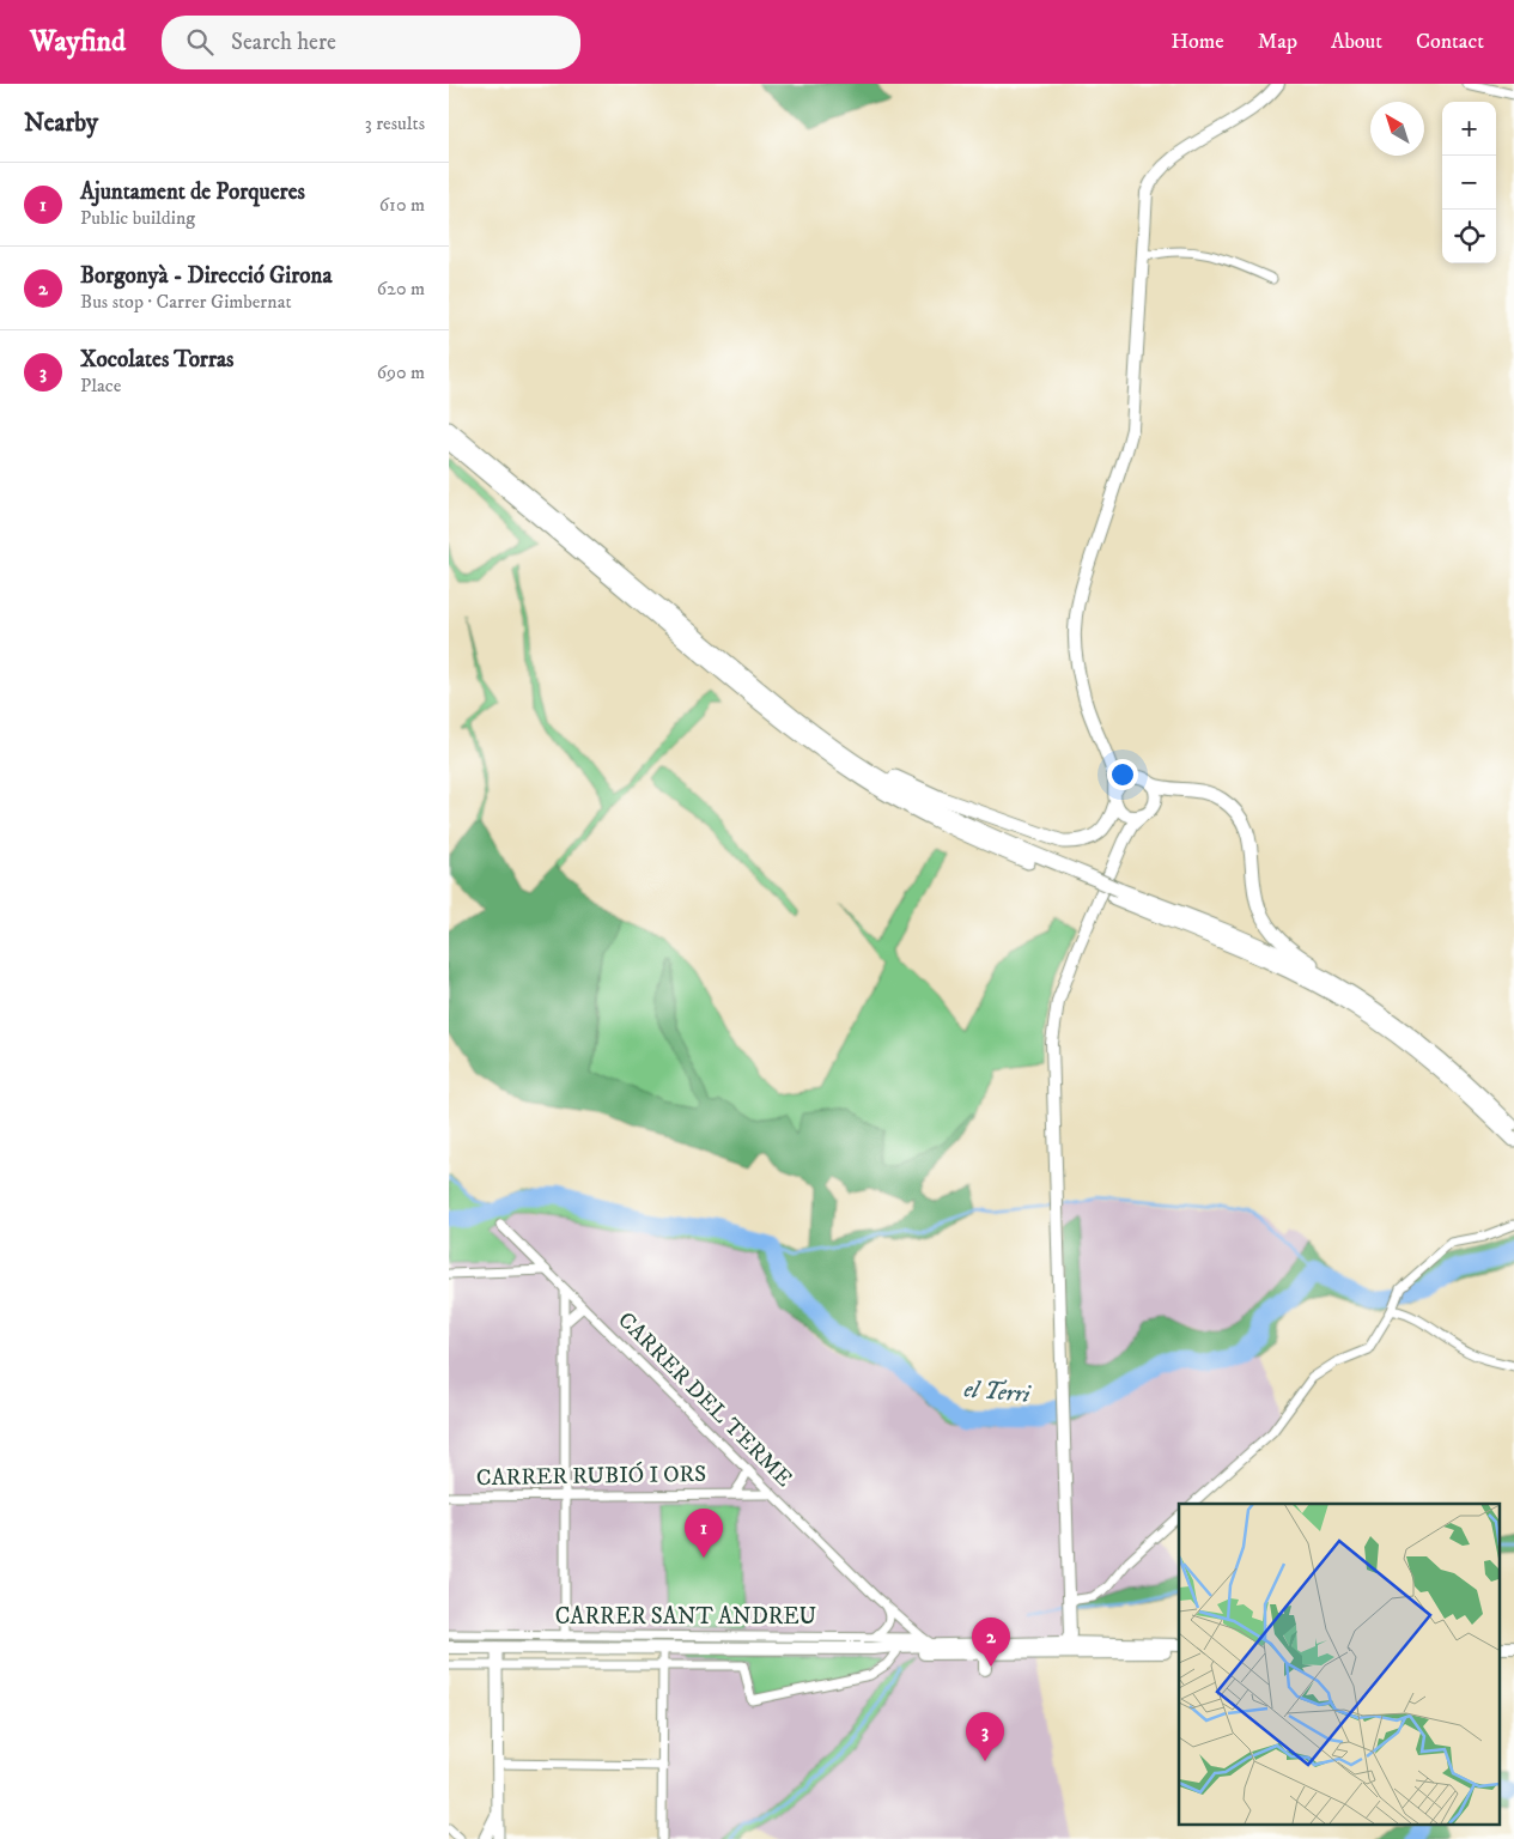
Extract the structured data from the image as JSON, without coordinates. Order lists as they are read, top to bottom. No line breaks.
{"streets":{"street":["CARRER DEL TERME","CARRER RUBIÓ I ORS","CARRER SANT ANDREU"]},"crossings":[["CARRER DEL TERME","CARRER RUBIÓ I ORS"],["CARRER DEL TERME","CARRER SANT ANDREU"]],"water":["el Terri"],"north":"top left","page":{"header":"Wayfind","search":"Search here","nav":["Home","Map","About","Contact"],"heading":["Nearby","3 results"],"map_buttons":["+","−"],"list":[{"mark":"1","name":"Ajuntament de Porqueres","note":"Public building","value":"610 m"},{"mark":"2","name":"Borgonyà - Direcció Girona","note":"Bus stop · Carrer Gimbernat","value":"620 m"},{"mark":"3","name":"Xocolates Torras","note":"Place","value":"690 m"}],"pins":["1","2","3"]}}
